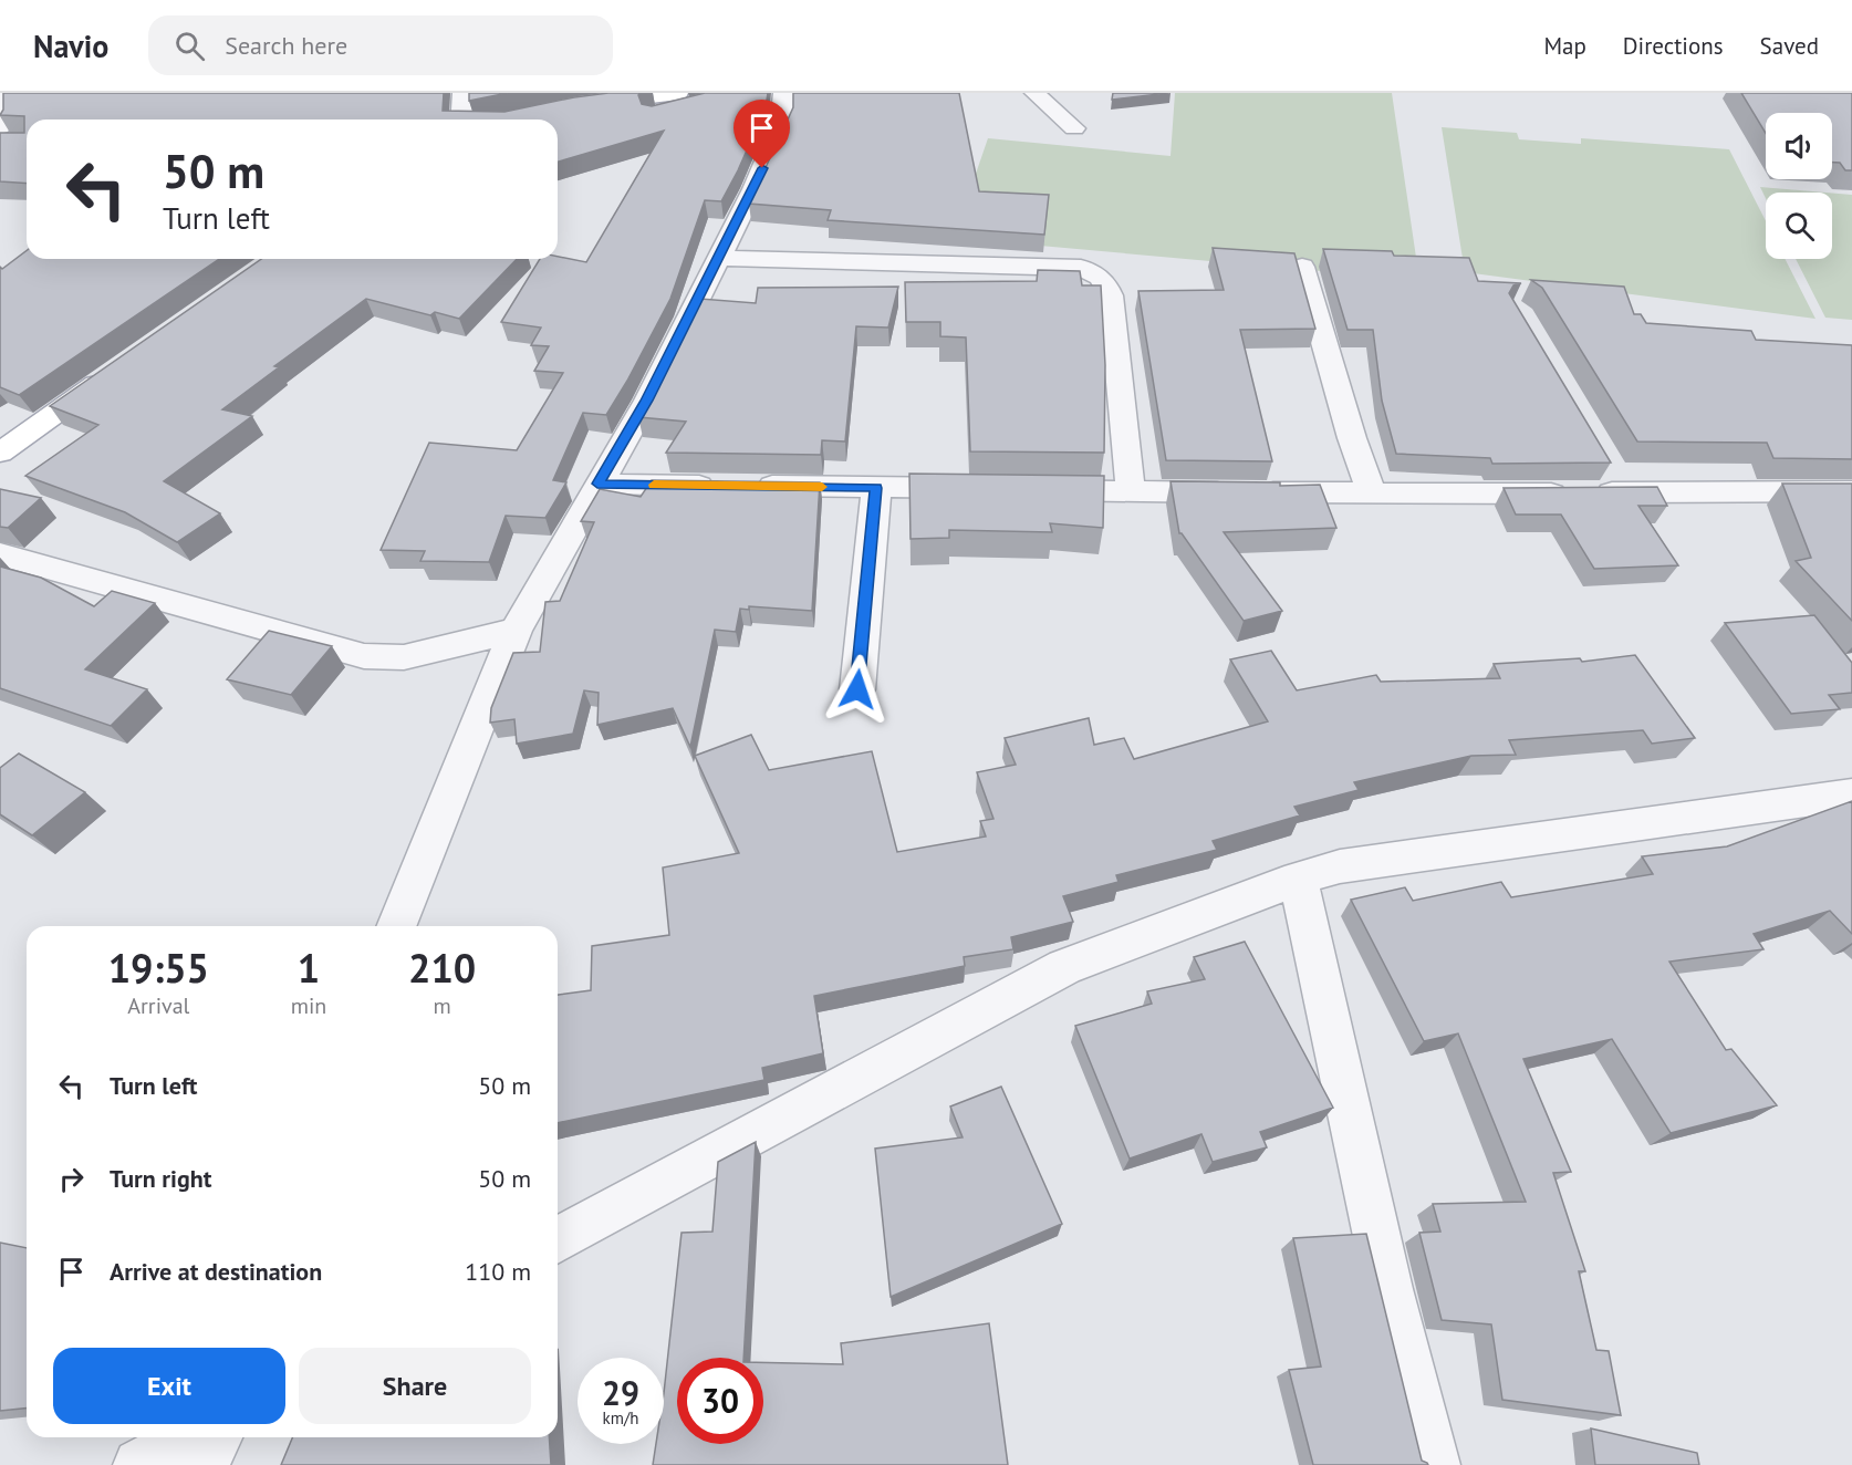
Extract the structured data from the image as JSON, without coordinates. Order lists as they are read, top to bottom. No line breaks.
{"page":{"header":"Navio","search":"Search here","nav":["Map","Directions","Saved"],"turn":["50 m","Turn left"],"eta":["19:55","Arrival","1","min","210","m"],"list":[{"name":"Turn left","value":"50 m"},{"name":"Turn right","value":"50 m"},{"name":"Arrive at destination","value":"110 m"}],"buttons":["Exit","Share"],"speed":"29 km/h","limit":"30"}}
